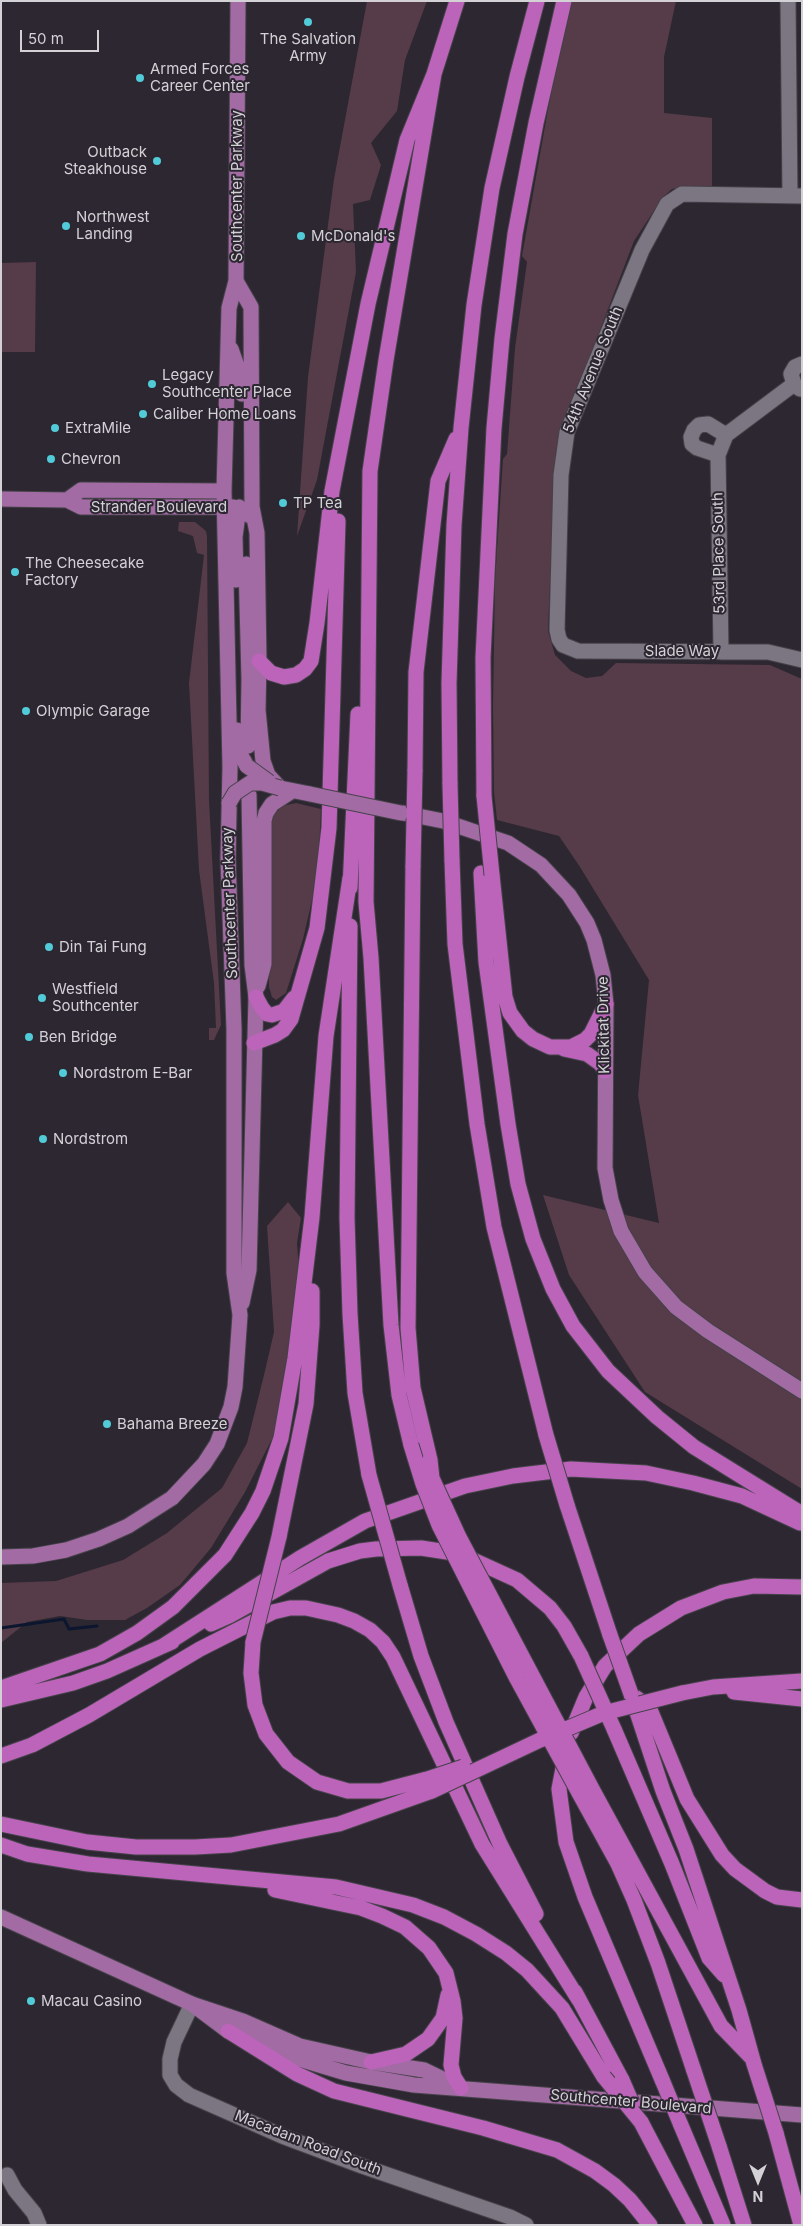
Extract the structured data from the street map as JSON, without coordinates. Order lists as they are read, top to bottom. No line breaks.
{"streets":{"main road":["Southcenter Parkway","Strander Boulevard","Klickitat Drive","Southcenter Boulevard"],"street":["54th Avenue South","53rd Place South","Slade Way","Macadam Road South"]},"crossings":[["Southcenter Parkway","Strander Boulevard"],["Southcenter Parkway","Klickitat Drive"],["54th Avenue South","Slade Way"],["53rd Place South","Slade Way"],["Southcenter Boulevard","Macadam Road South"]],"places":["The Salvation Army","Armed Forces Career Center","Outback Steakhouse","Northwest Landing","McDonald's","Legacy Southcenter Place","Caliber Home Loans","ExtraMile","Chevron","TP Tea","The Cheesecake Factory","Olympic Garage","Din Tai Fung","Westfield Southcenter","Ben Bridge","Nordstrom E-Bar","Nordstrom","Bahama Breeze","Macau Casino"],"scale_bar":"50 m","north":"bottom"}
